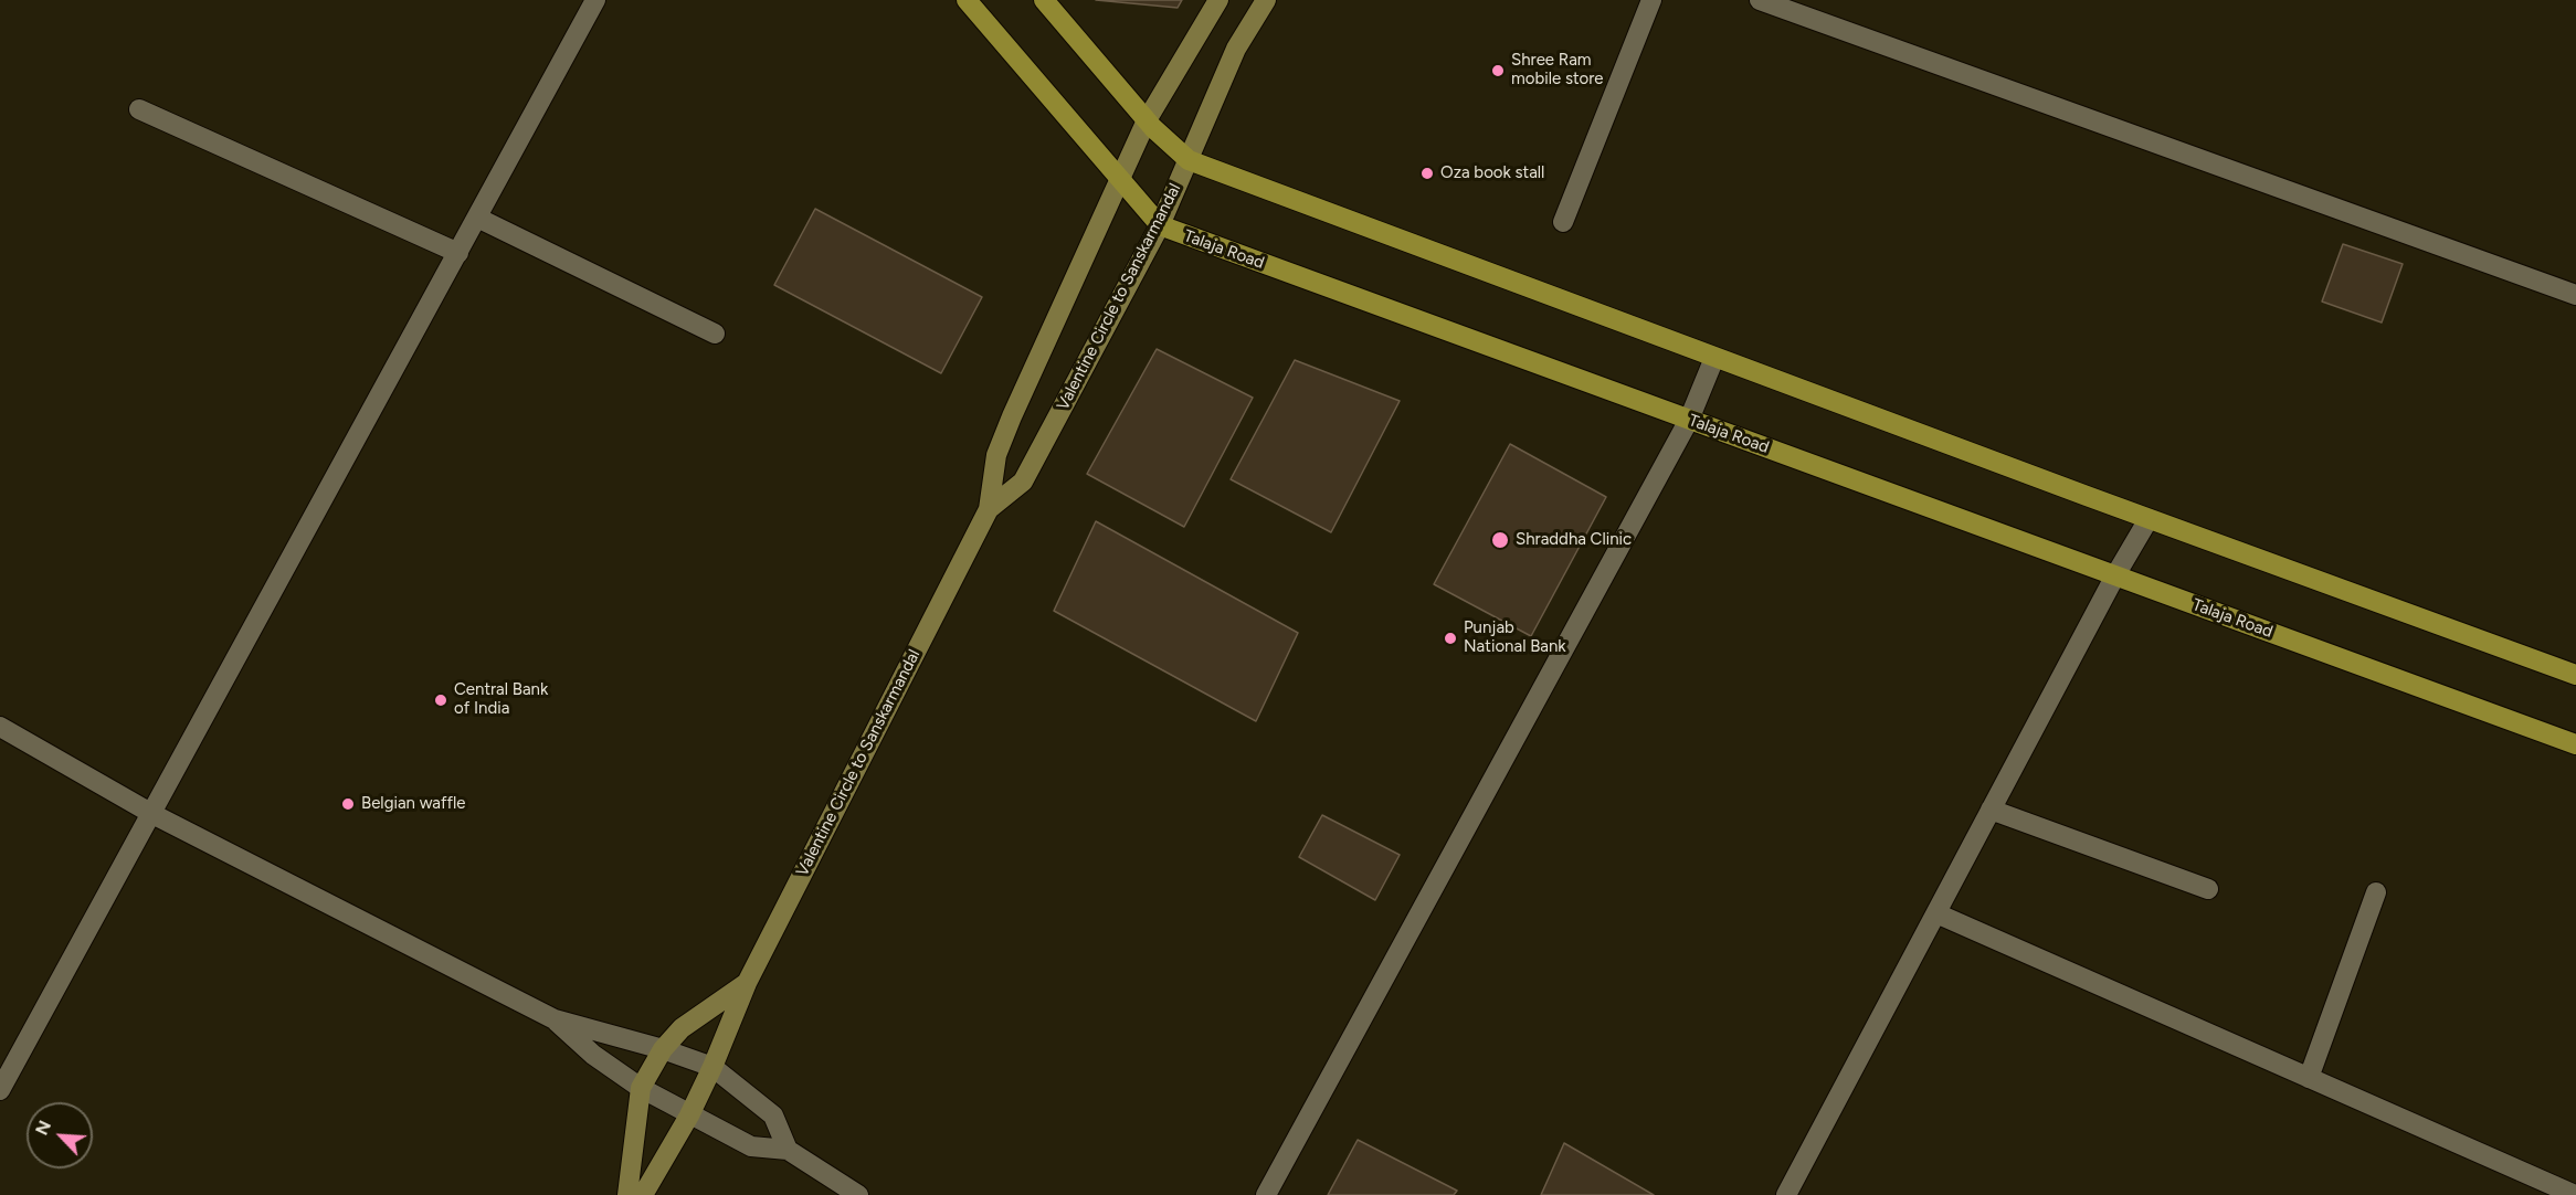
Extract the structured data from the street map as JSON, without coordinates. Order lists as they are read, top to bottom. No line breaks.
{"streets":{"main road":["Talaja Road","Valentine Circle to Sanskarmandal"]},"crossings":[["Talaja Road","Valentine Circle to Sanskarmandal"]],"places":["Shree Ram mobile store","Oza book stall","Shraddha Clinic","Punjab National Bank","Central Bank of India","Belgian waffle"],"north":"top left"}
